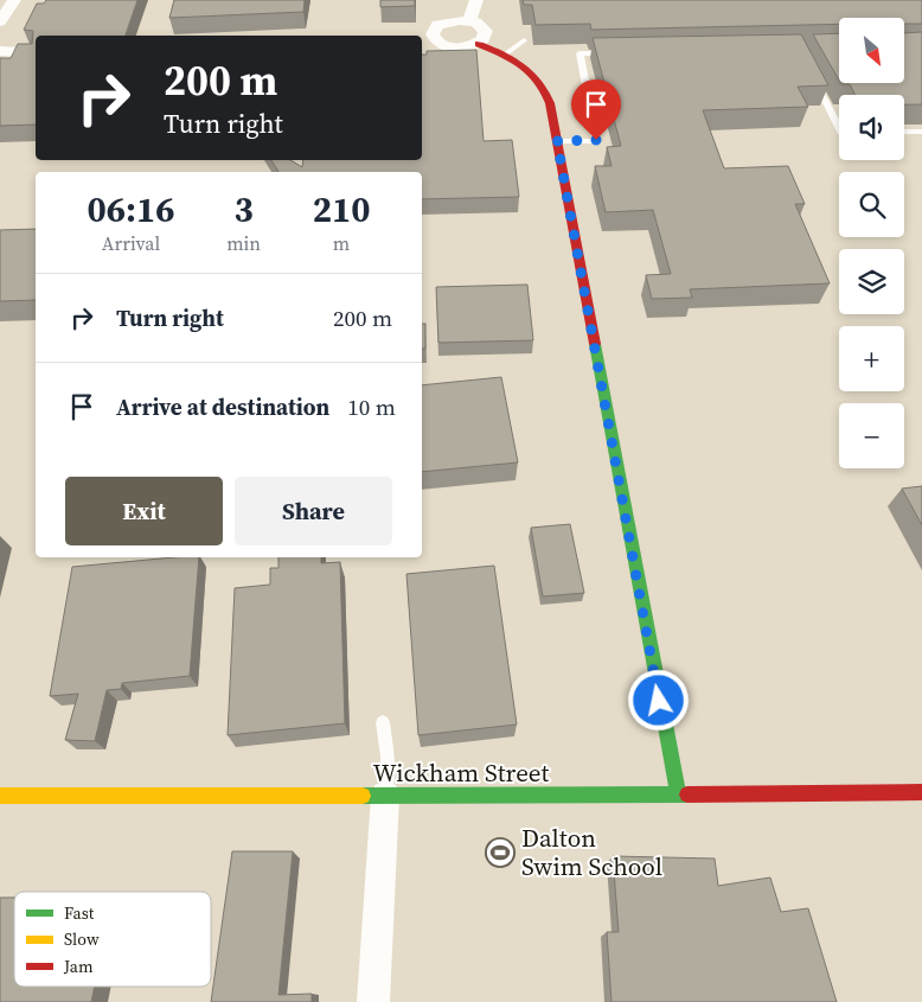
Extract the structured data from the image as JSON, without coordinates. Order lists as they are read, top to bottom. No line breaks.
{"streets":{"street":["Wickham Street"]},"places":{"sports":["Dalton Swim School"]},"legend":["Fast","Slow","Jam"],"north":"bottom right","page":{"map_buttons":["+","−"],"turn":["200 m","Turn right"],"eta":["06:16","Arrival","3","min","210","m"],"list":[{"name":"Turn right","value":"200 m"},{"name":"Arrive at destination","value":"10 m"}],"buttons":["Exit","Share"]}}
